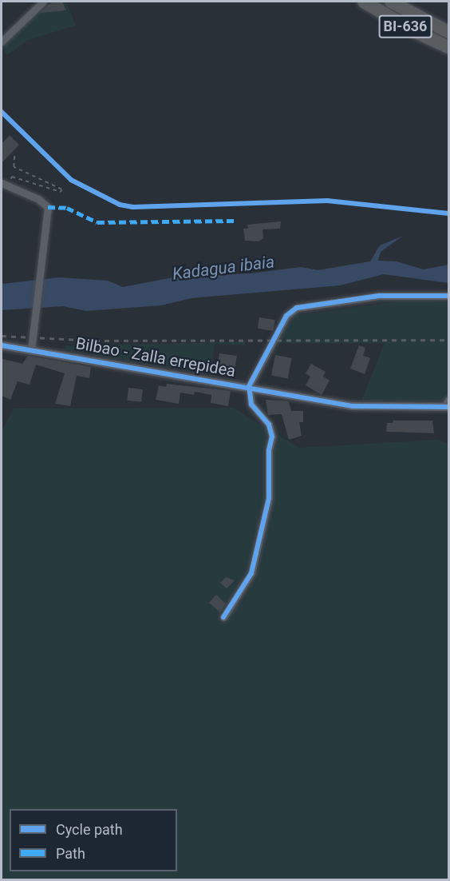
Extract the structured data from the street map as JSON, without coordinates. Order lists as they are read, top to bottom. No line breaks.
{"streets":{"highway":["BI-636"],"street":["Bilbao - Zalla errepidea"]},"water":["Kadagua ibaia"],"legend":["Cycle path","Path"]}
